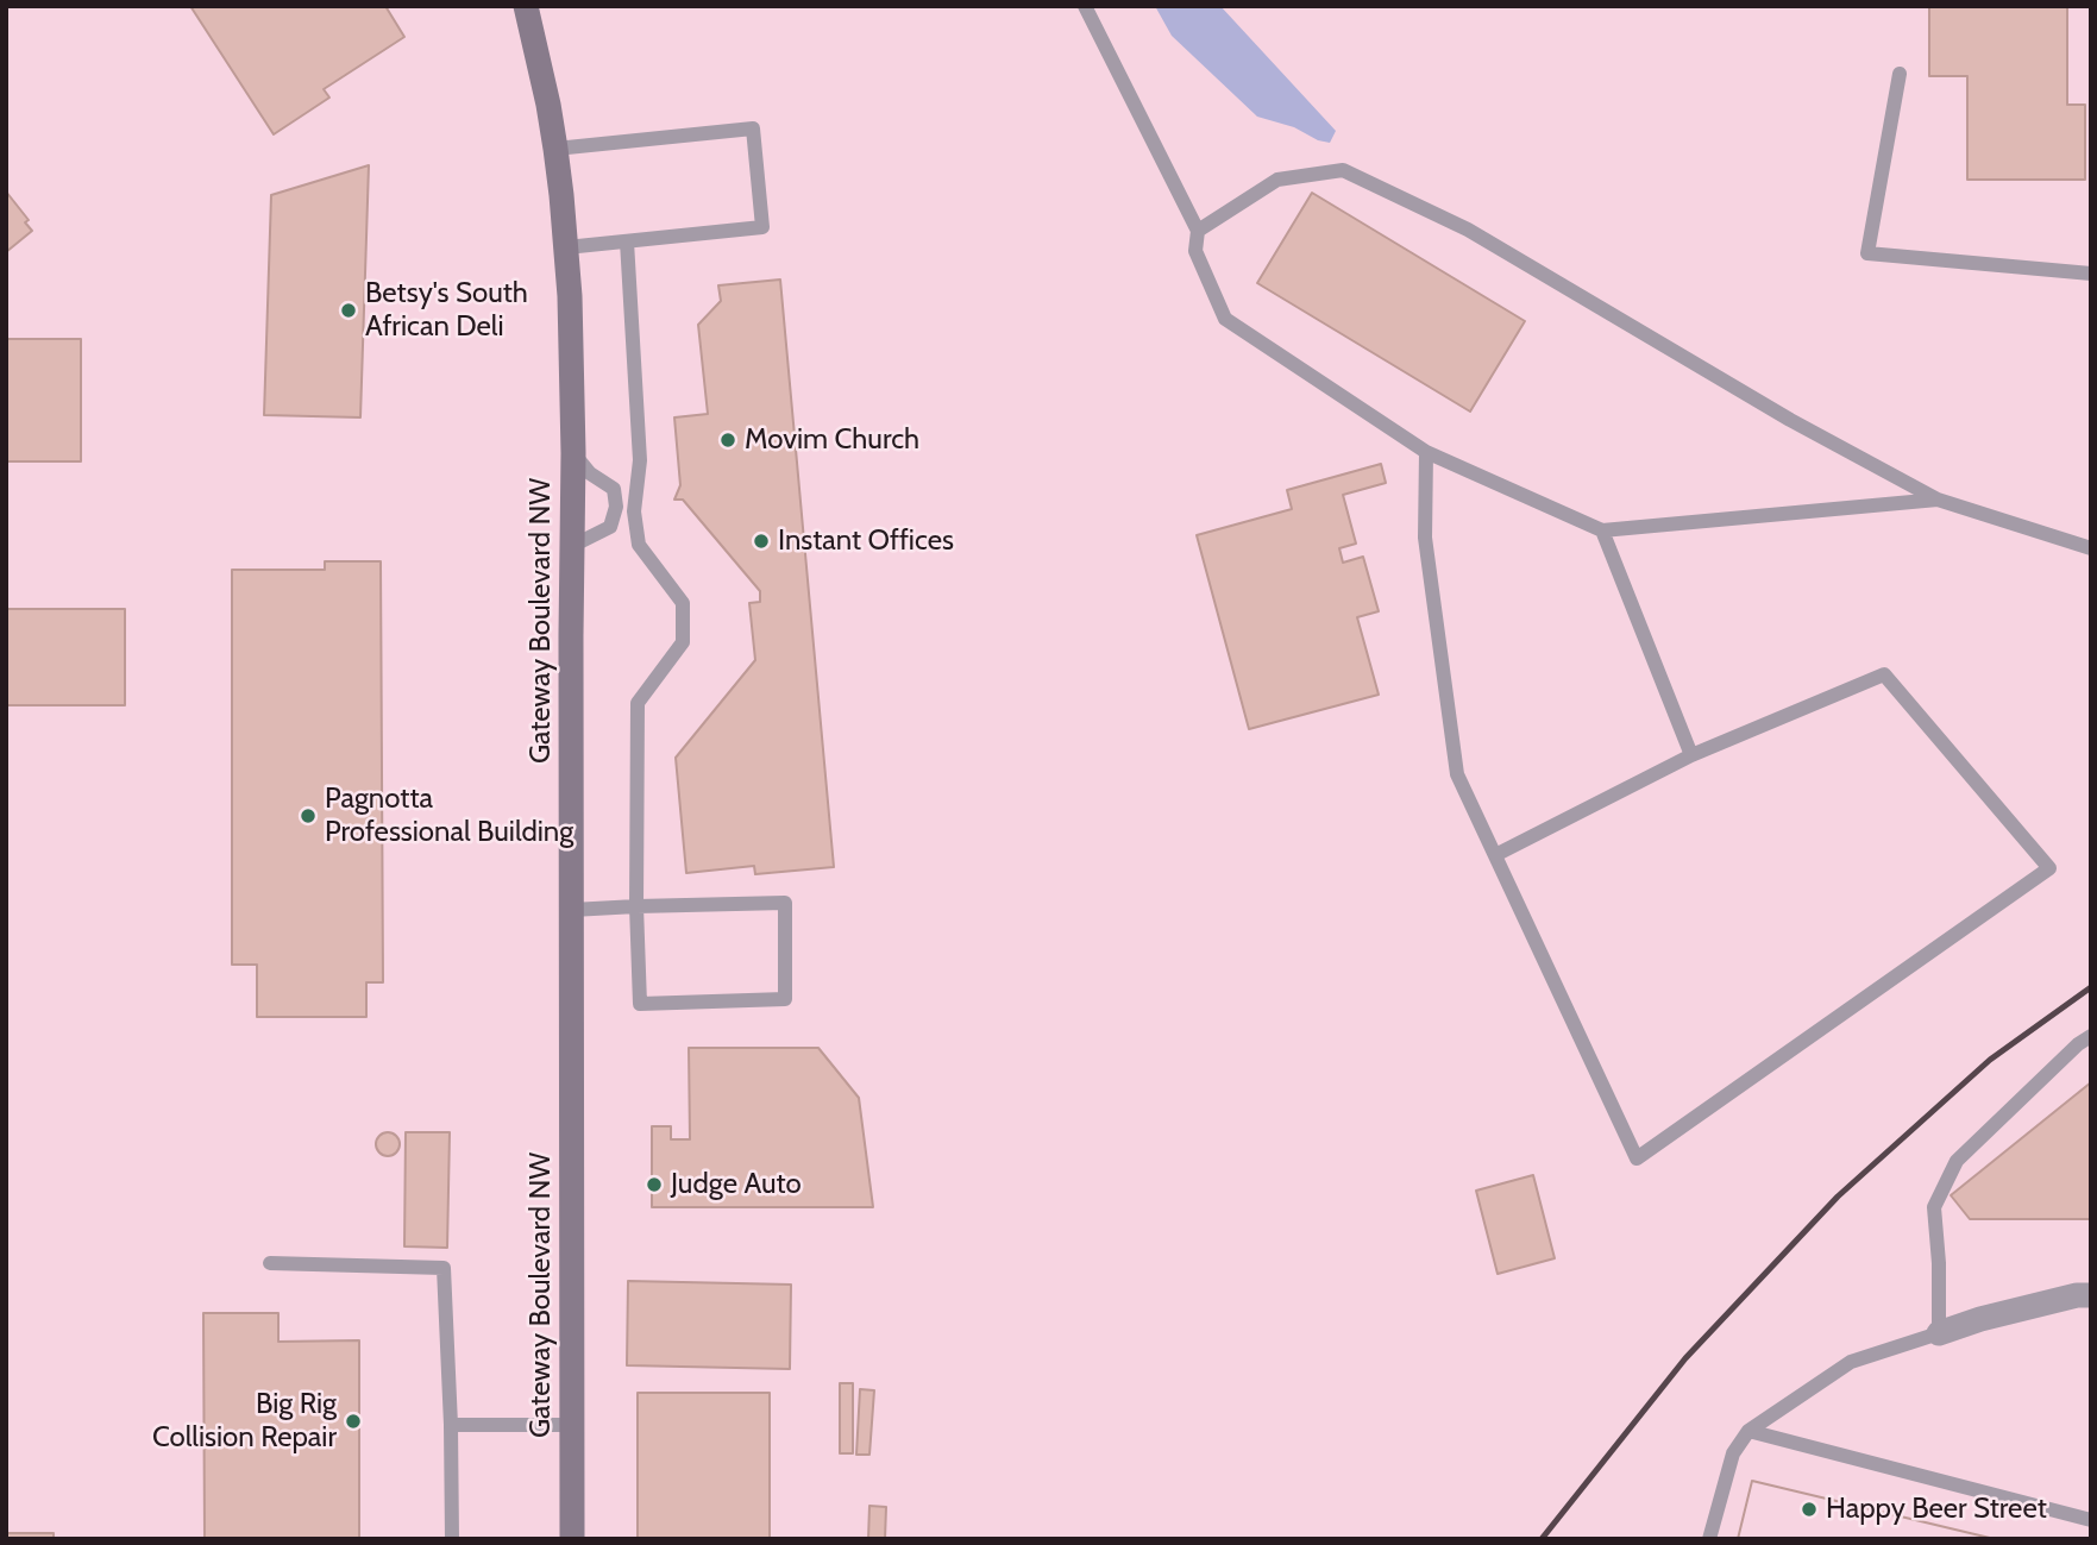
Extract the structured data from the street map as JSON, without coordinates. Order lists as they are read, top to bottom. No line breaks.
{"streets":{"main road":["Gateway Boulevard NW"]},"places":["Betsy's South African Deli","Movim Church","Instant Offices","Pagnotta Professional Building","Judge Auto","Big Rig Collision Repair","Happy Beer Street"]}
